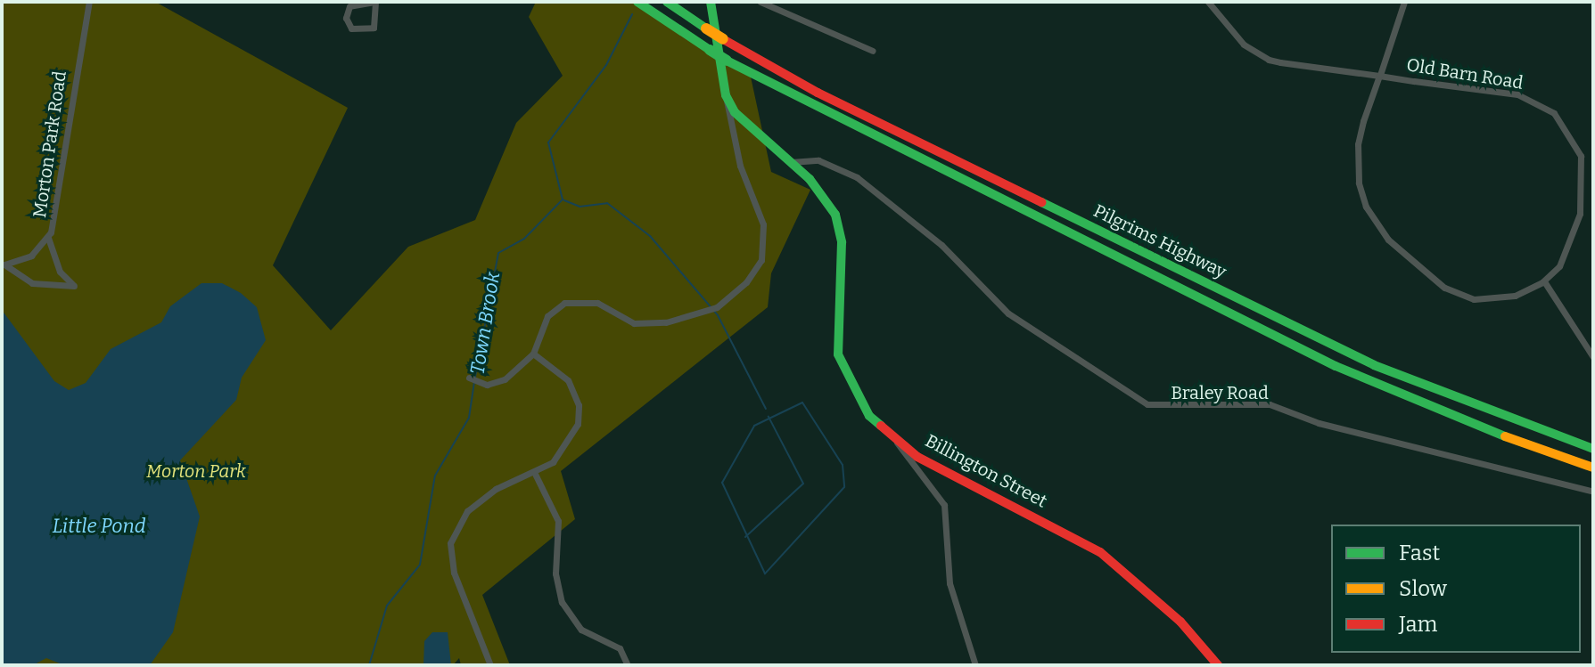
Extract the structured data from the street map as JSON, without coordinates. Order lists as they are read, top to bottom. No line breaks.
{"streets":{"main road":["Pilgrims Highway","Billington Street"],"street":["Old Barn Road","Morton Park Road","Braley Road"]},"crossings":[["Braley Road","Billington Street"]],"water":["Town Brook","Little Pond"],"parks":["Morton Park"],"legend":["Fast","Slow","Jam"]}
